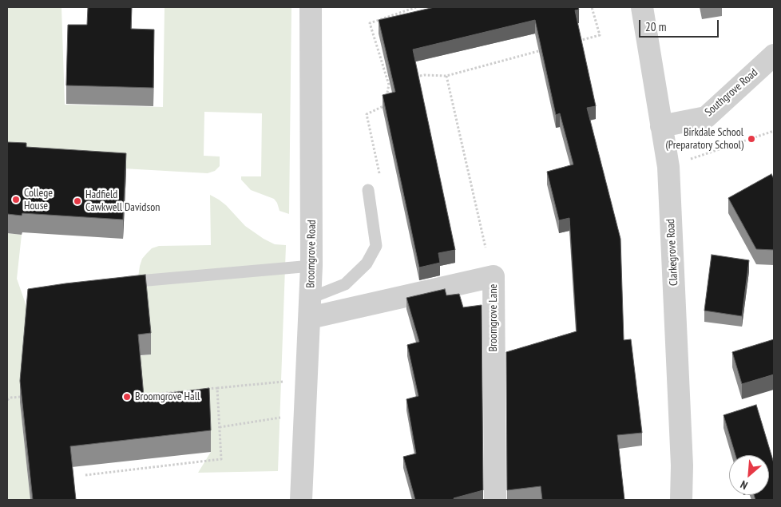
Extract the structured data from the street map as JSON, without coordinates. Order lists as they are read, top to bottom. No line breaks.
{"streets":{"street":["Southgrove Road","Clarkegrove Road","Broomgrove Road","Broomgrove Lane"]},"crossings":[["Southgrove Road","Clarkegrove Road"],["Broomgrove Road","Broomgrove Lane"]],"places":["Birkdale School (Preparatory School)","College House","Hadfield Cawkwell Davidson","Broomgrove Hall"],"scale_bar":"20 m","north":"bottom left"}
